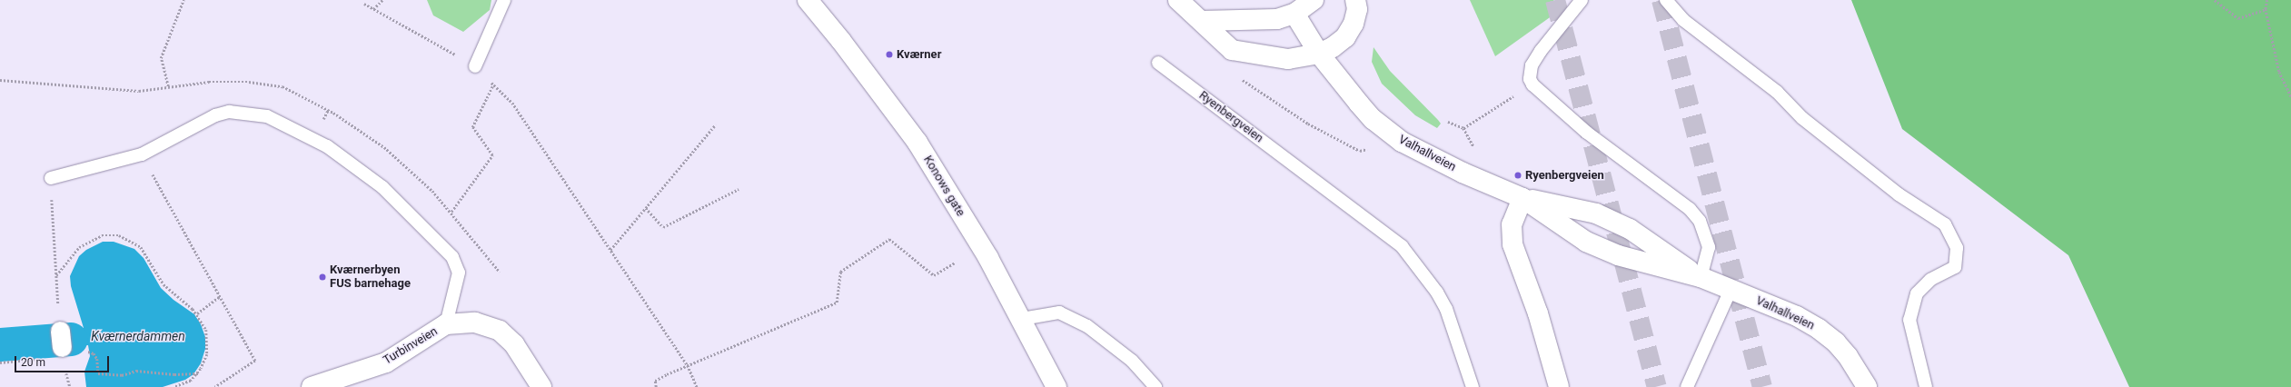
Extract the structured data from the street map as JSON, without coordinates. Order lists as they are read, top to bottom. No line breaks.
{"streets":{"street":["Valhallveien","Konows gate","Turbinveien"],"lane":["Ryenbergveien"]},"water":["Kværnerdammen"],"places":["Kværner","Ryenbergveien","Kværnerbyen FUS barnehage"],"scale_bar":"20 m"}
